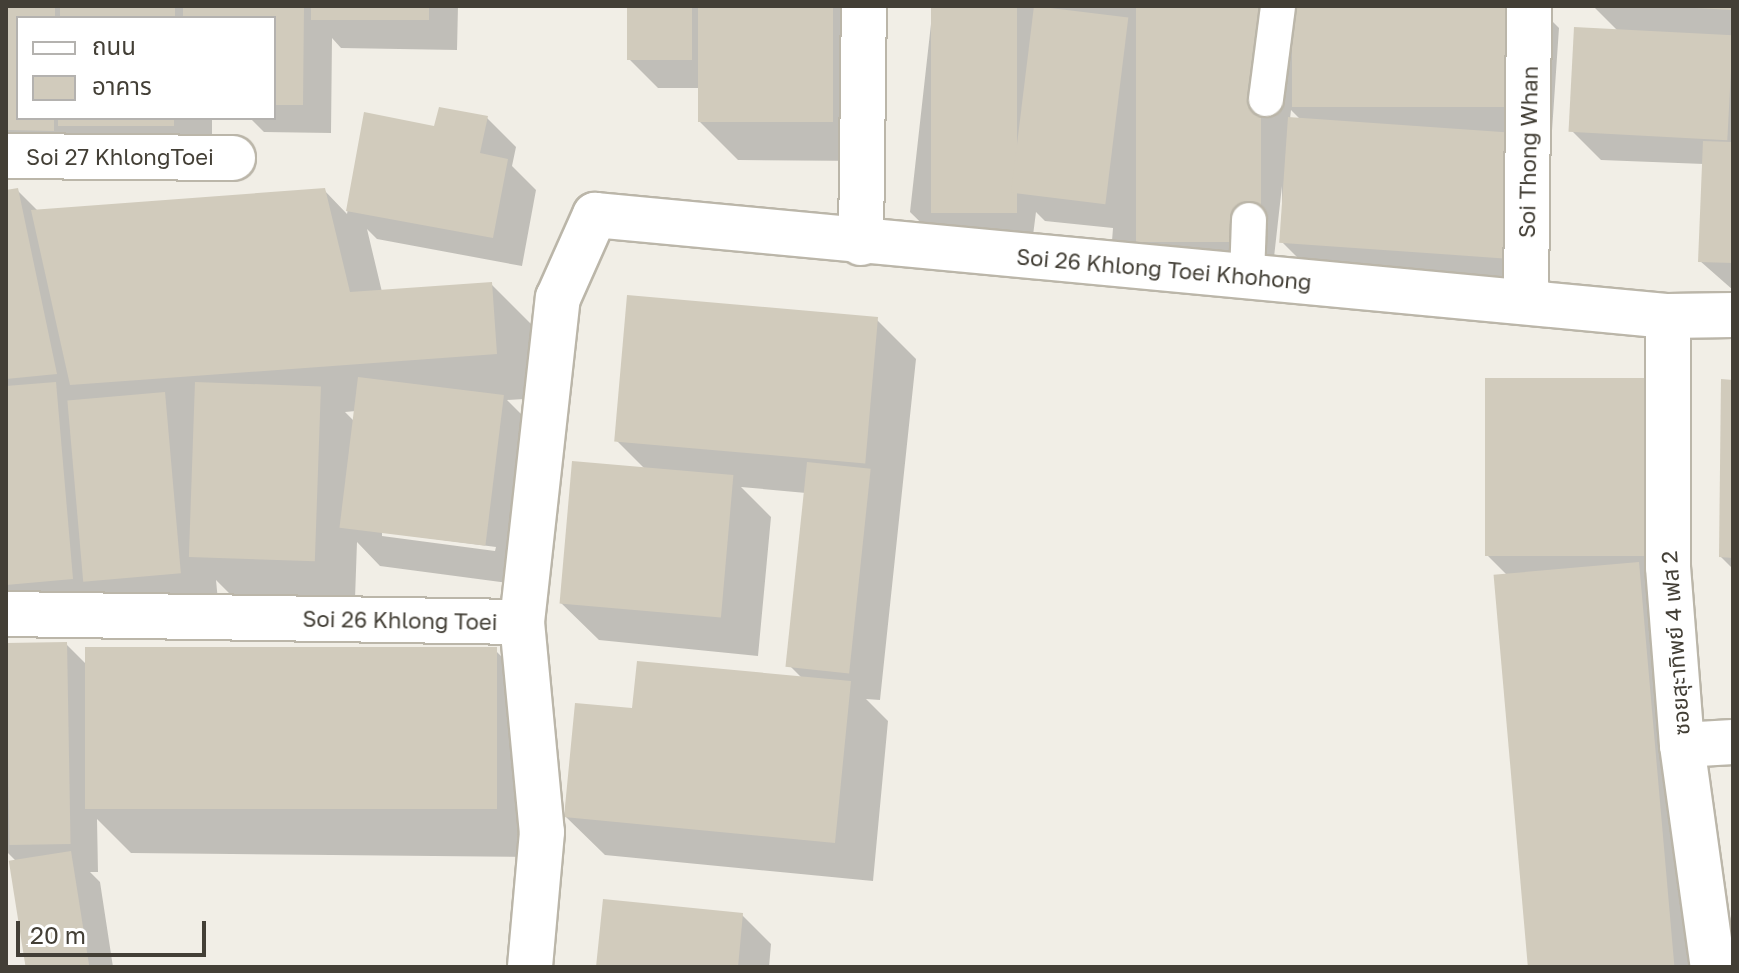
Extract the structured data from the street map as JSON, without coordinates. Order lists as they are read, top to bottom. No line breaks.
{"streets":{"street":["Soi Thong Whan","Soi 27 KhlongToei","Soi 26 Khlong Toei Khohong","Soi 26 Khlong Toei","ซอยสุะาทิพย์ 4 เฟส 2"]},"crossings":[["Soi Thong Whan","Soi 26 Khlong Toei Khohong"],["Soi 26 Khlong Toei Khohong","Soi 26 Khlong Toei"],["Soi 26 Khlong Toei Khohong","ซอยสุะาทิพย์ 4 เฟส 2"]],"legend":["ถนน","อาคาร"],"scale_bar":"20 m"}
